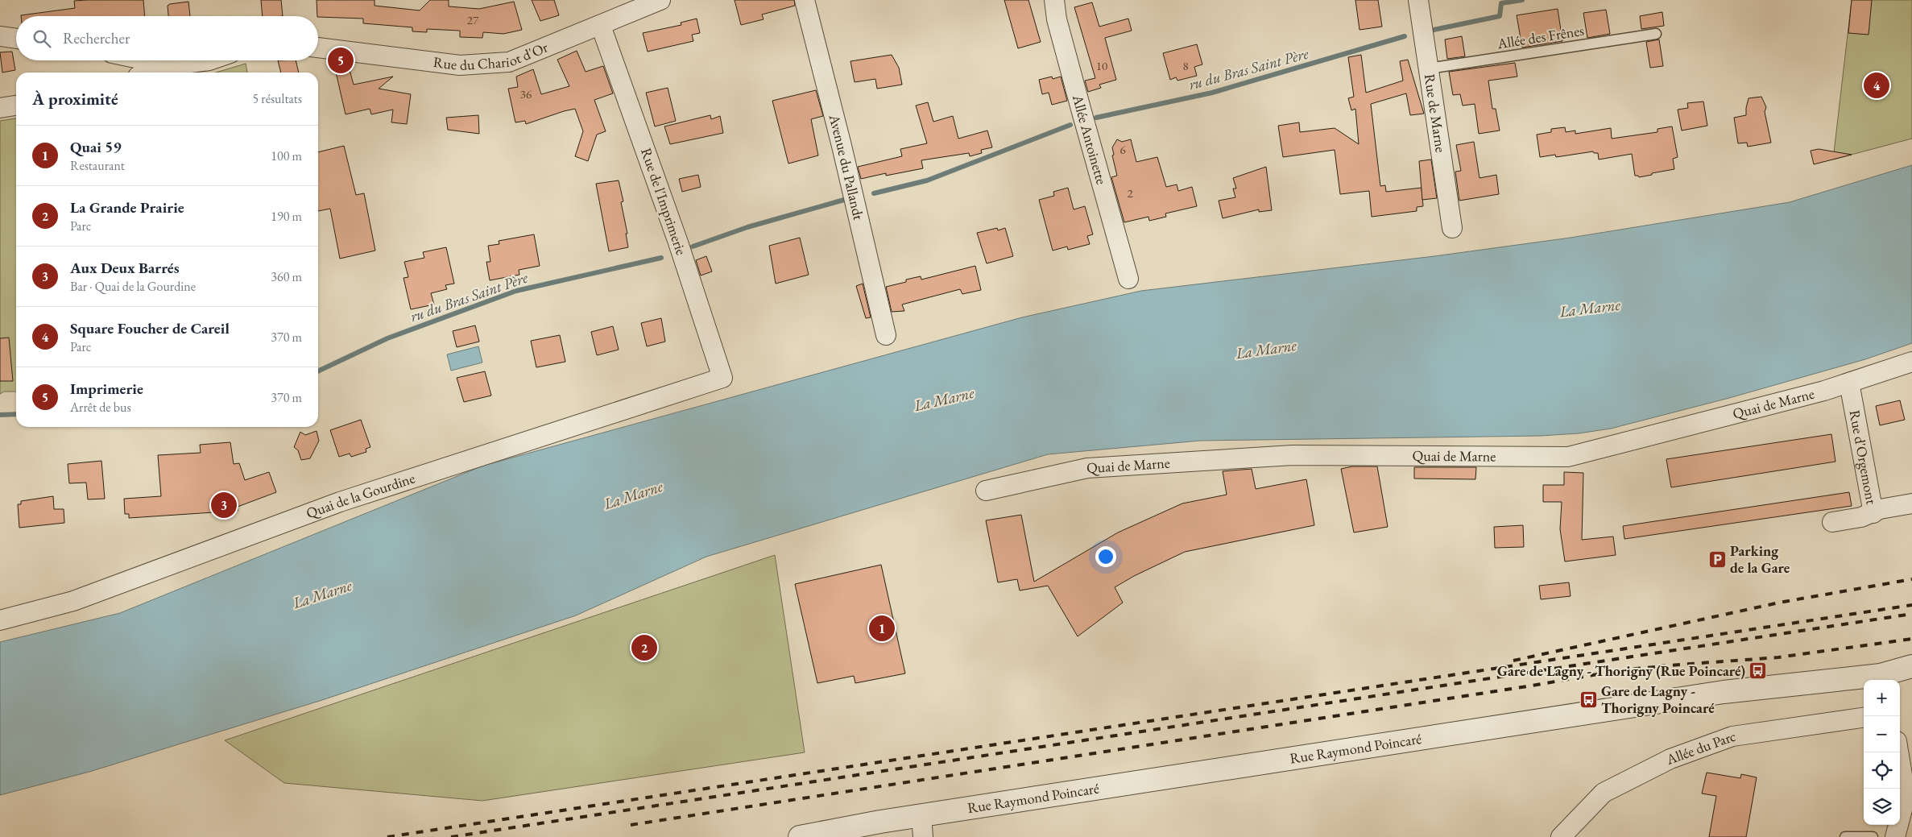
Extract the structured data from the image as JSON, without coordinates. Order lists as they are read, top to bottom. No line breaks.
{"streets":{"street":["Rue du Chariot d'Or","Rue de Marne","Allée Antoinette","Avenue du Pallandt","Rue de l'Imprimerie","Quai de Marne","Rue d'Orgemont","Quai de la Gourdine","Rue Raymond Poincaré","Allée du Parc"],"lane":["Allée des Frênes"]},"crossings":[["Allée des Frênes","Rue de Marne"],["Rue du Chariot d'Or","Rue de l'Imprimerie"],["Rue de l'Imprimerie","Quai de la Gourdine"],["Quai de Marne","Rue d'Orgemont"]],"water":["ru du Bras Saint Père","La Marne"],"places":{"parking":["Parking de la Gare"],"bus stop":["Gare de Lagny - Thorigny (Rue Poincaré)","Gare de Lagny - Thorigny Poincaré"]},"house_numbers":["27","10","8","36","6","2"],"page":{"search":"Rechercher","pins":["5","4","3","1","2"],"heading":["À proximité","5 résultats"],"list":[{"mark":"1","name":"Quai 59","note":"Restaurant","value":"100 m"},{"mark":"2","name":"La Grande Prairie","note":"Parc","value":"190 m"},{"mark":"3","name":"Aux Deux Barrés","note":"Bar · Quai de la Gourdine","value":"360 m"},{"mark":"4","name":"Square Foucher de Careil","note":"Parc","value":"370 m"},{"mark":"5","name":"Imprimerie","note":"Arrêt de bus","value":"370 m"}],"map_buttons":["+","−"]}}
